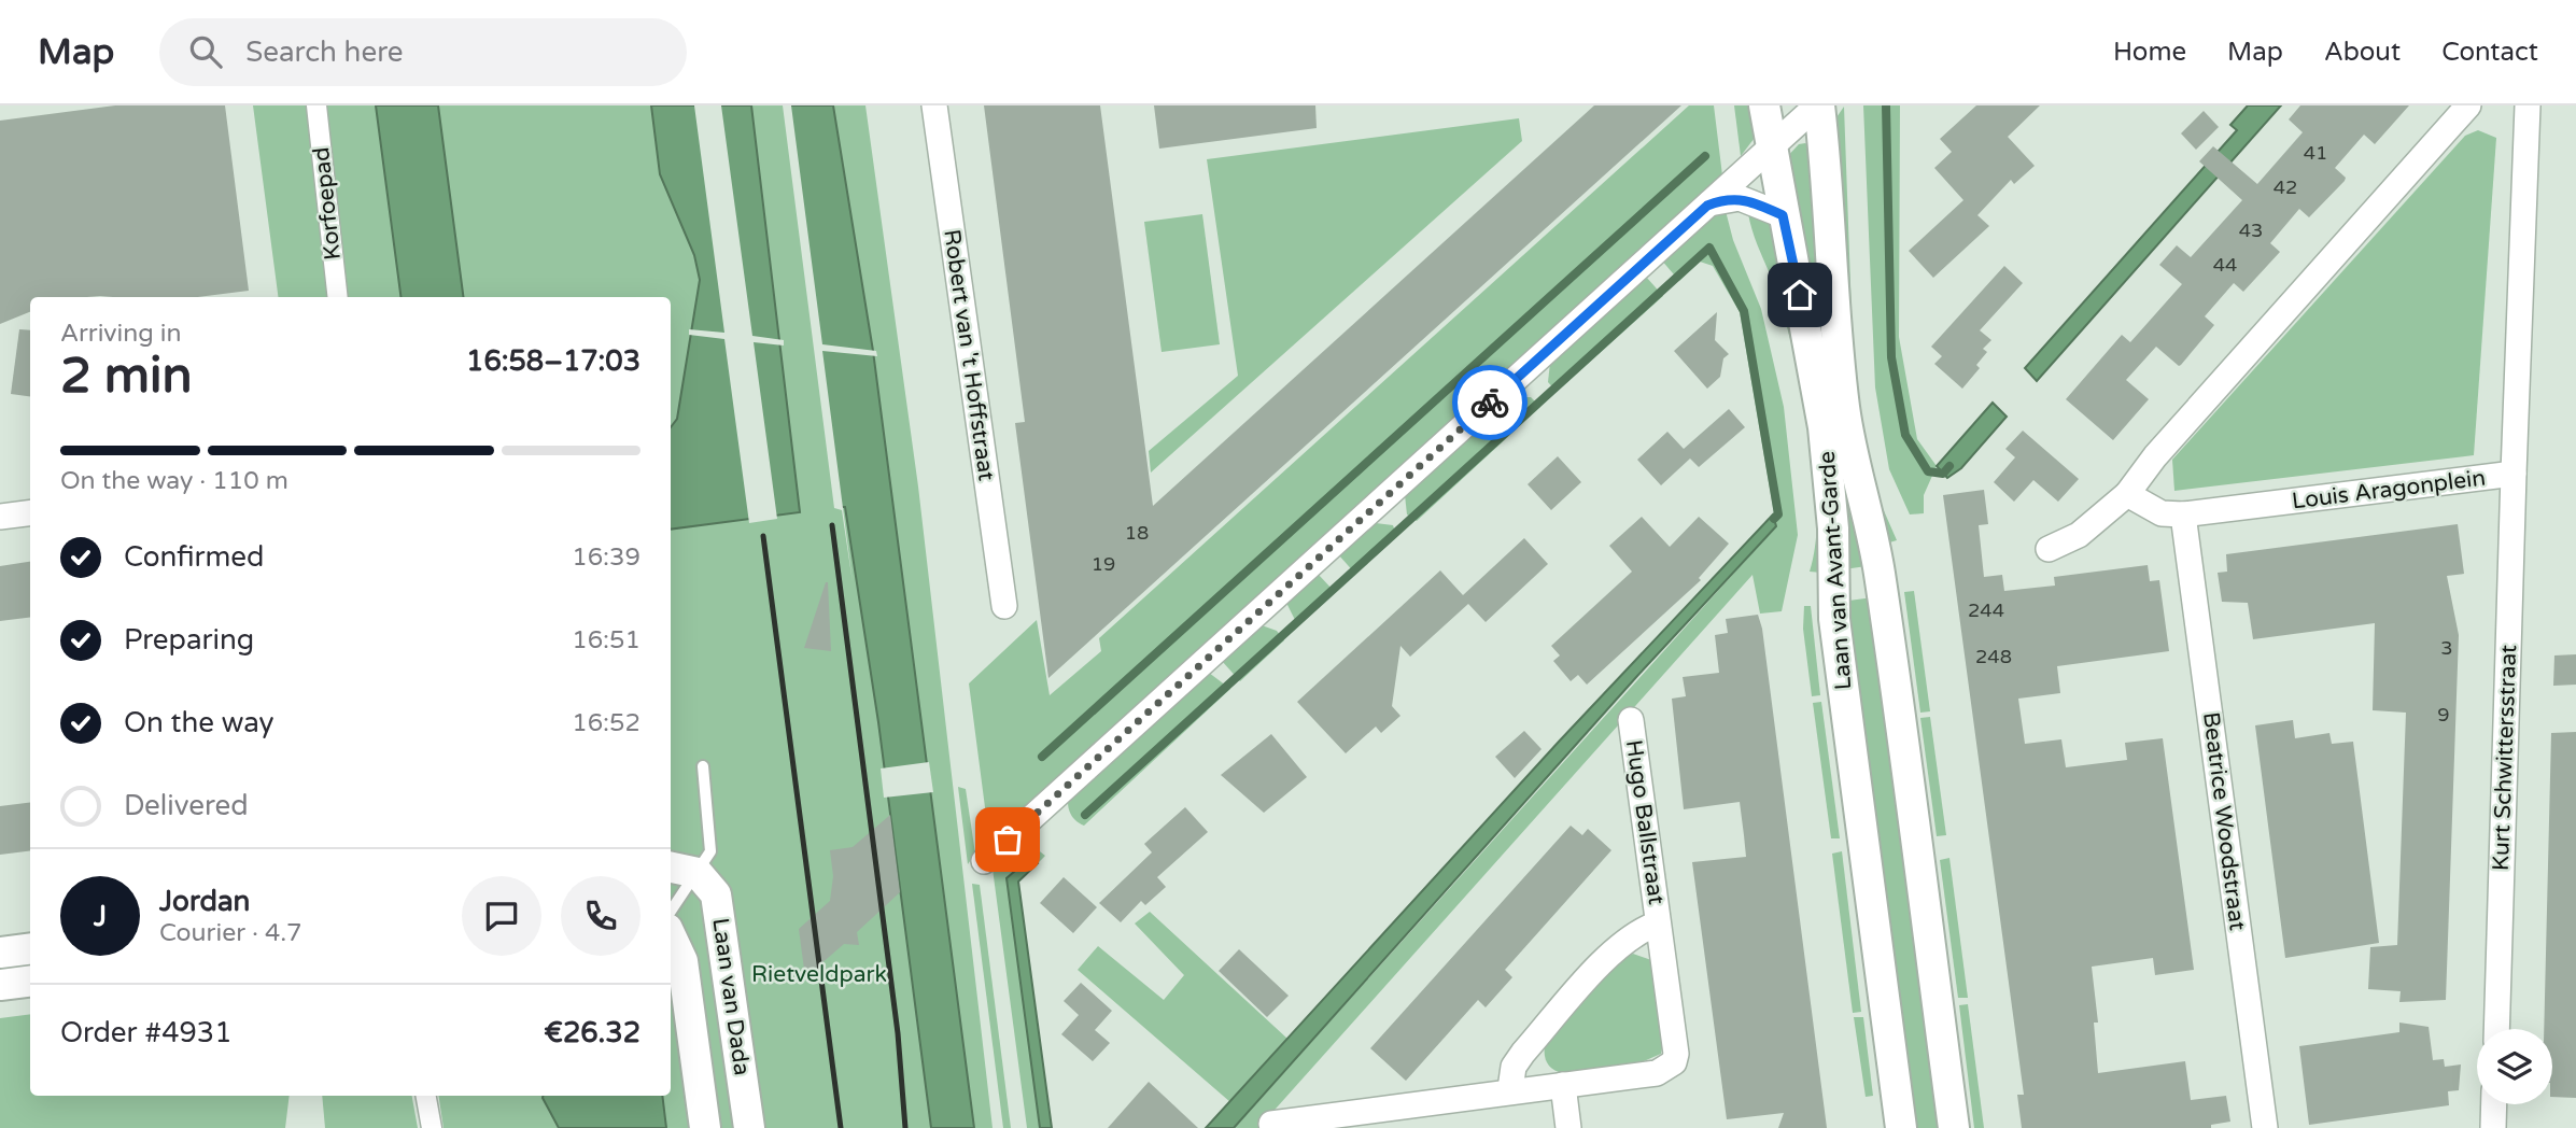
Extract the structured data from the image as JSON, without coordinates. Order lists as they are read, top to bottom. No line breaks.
{"streets":{"street":["Korfoepad","Robert van 't Hoffstraat","Louis Aragonplein","Laan van Avant-Garde","Kurt Schwittersstraat","Beatrice Woodstraat","Hugo Ballstraat","Laan van Dada"]},"crossings":[["Louis Aragonplein","Kurt Schwittersstraat"],["Louis Aragonplein","Beatrice Woodstraat"]],"parks":["Rietveldpark"],"house_numbers":["41","42","43","44","18","19","244","3","248","9"],"page":{"header":"Map","search":"Search here","nav":["Home","Map","About","Contact"],"heading":["2 min","Arriving in","16:58–17:03"],"panel":["Jordan","Courier · 4.7","Order #4931","€26.32"],"bar":"On the way · 110 m","list":[["Confirmed","16:39"],["Preparing","16:51"],["On the way","16:52"],"Delivered"],"round":"J"}}
